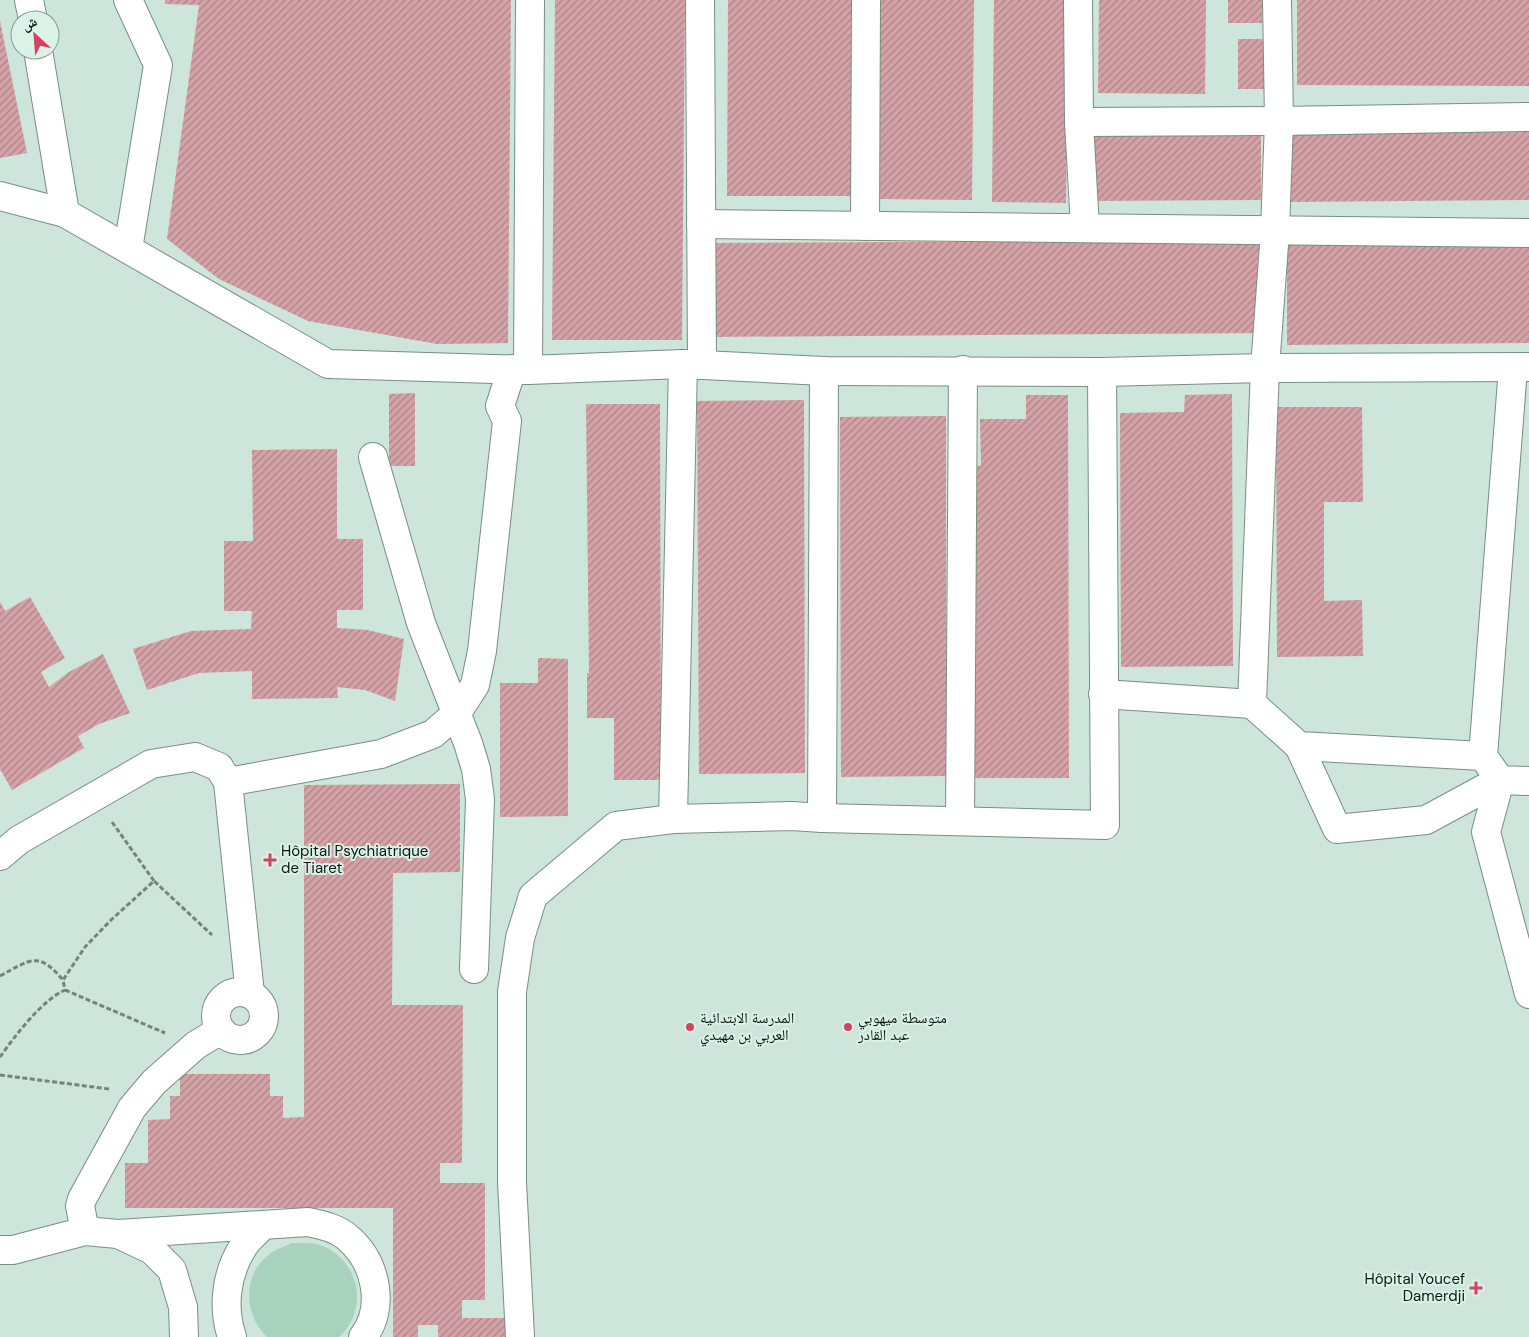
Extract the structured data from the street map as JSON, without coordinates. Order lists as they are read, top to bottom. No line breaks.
{"places":{"health":["Hôpital Psychiatrique de Tiaret","Hôpital Youcef Damerdji"],"other":["المدرسة الابتدائية العربي بن مهيدي","متوسطة ميهوبي عبد القادر"]},"north":"top left"}
